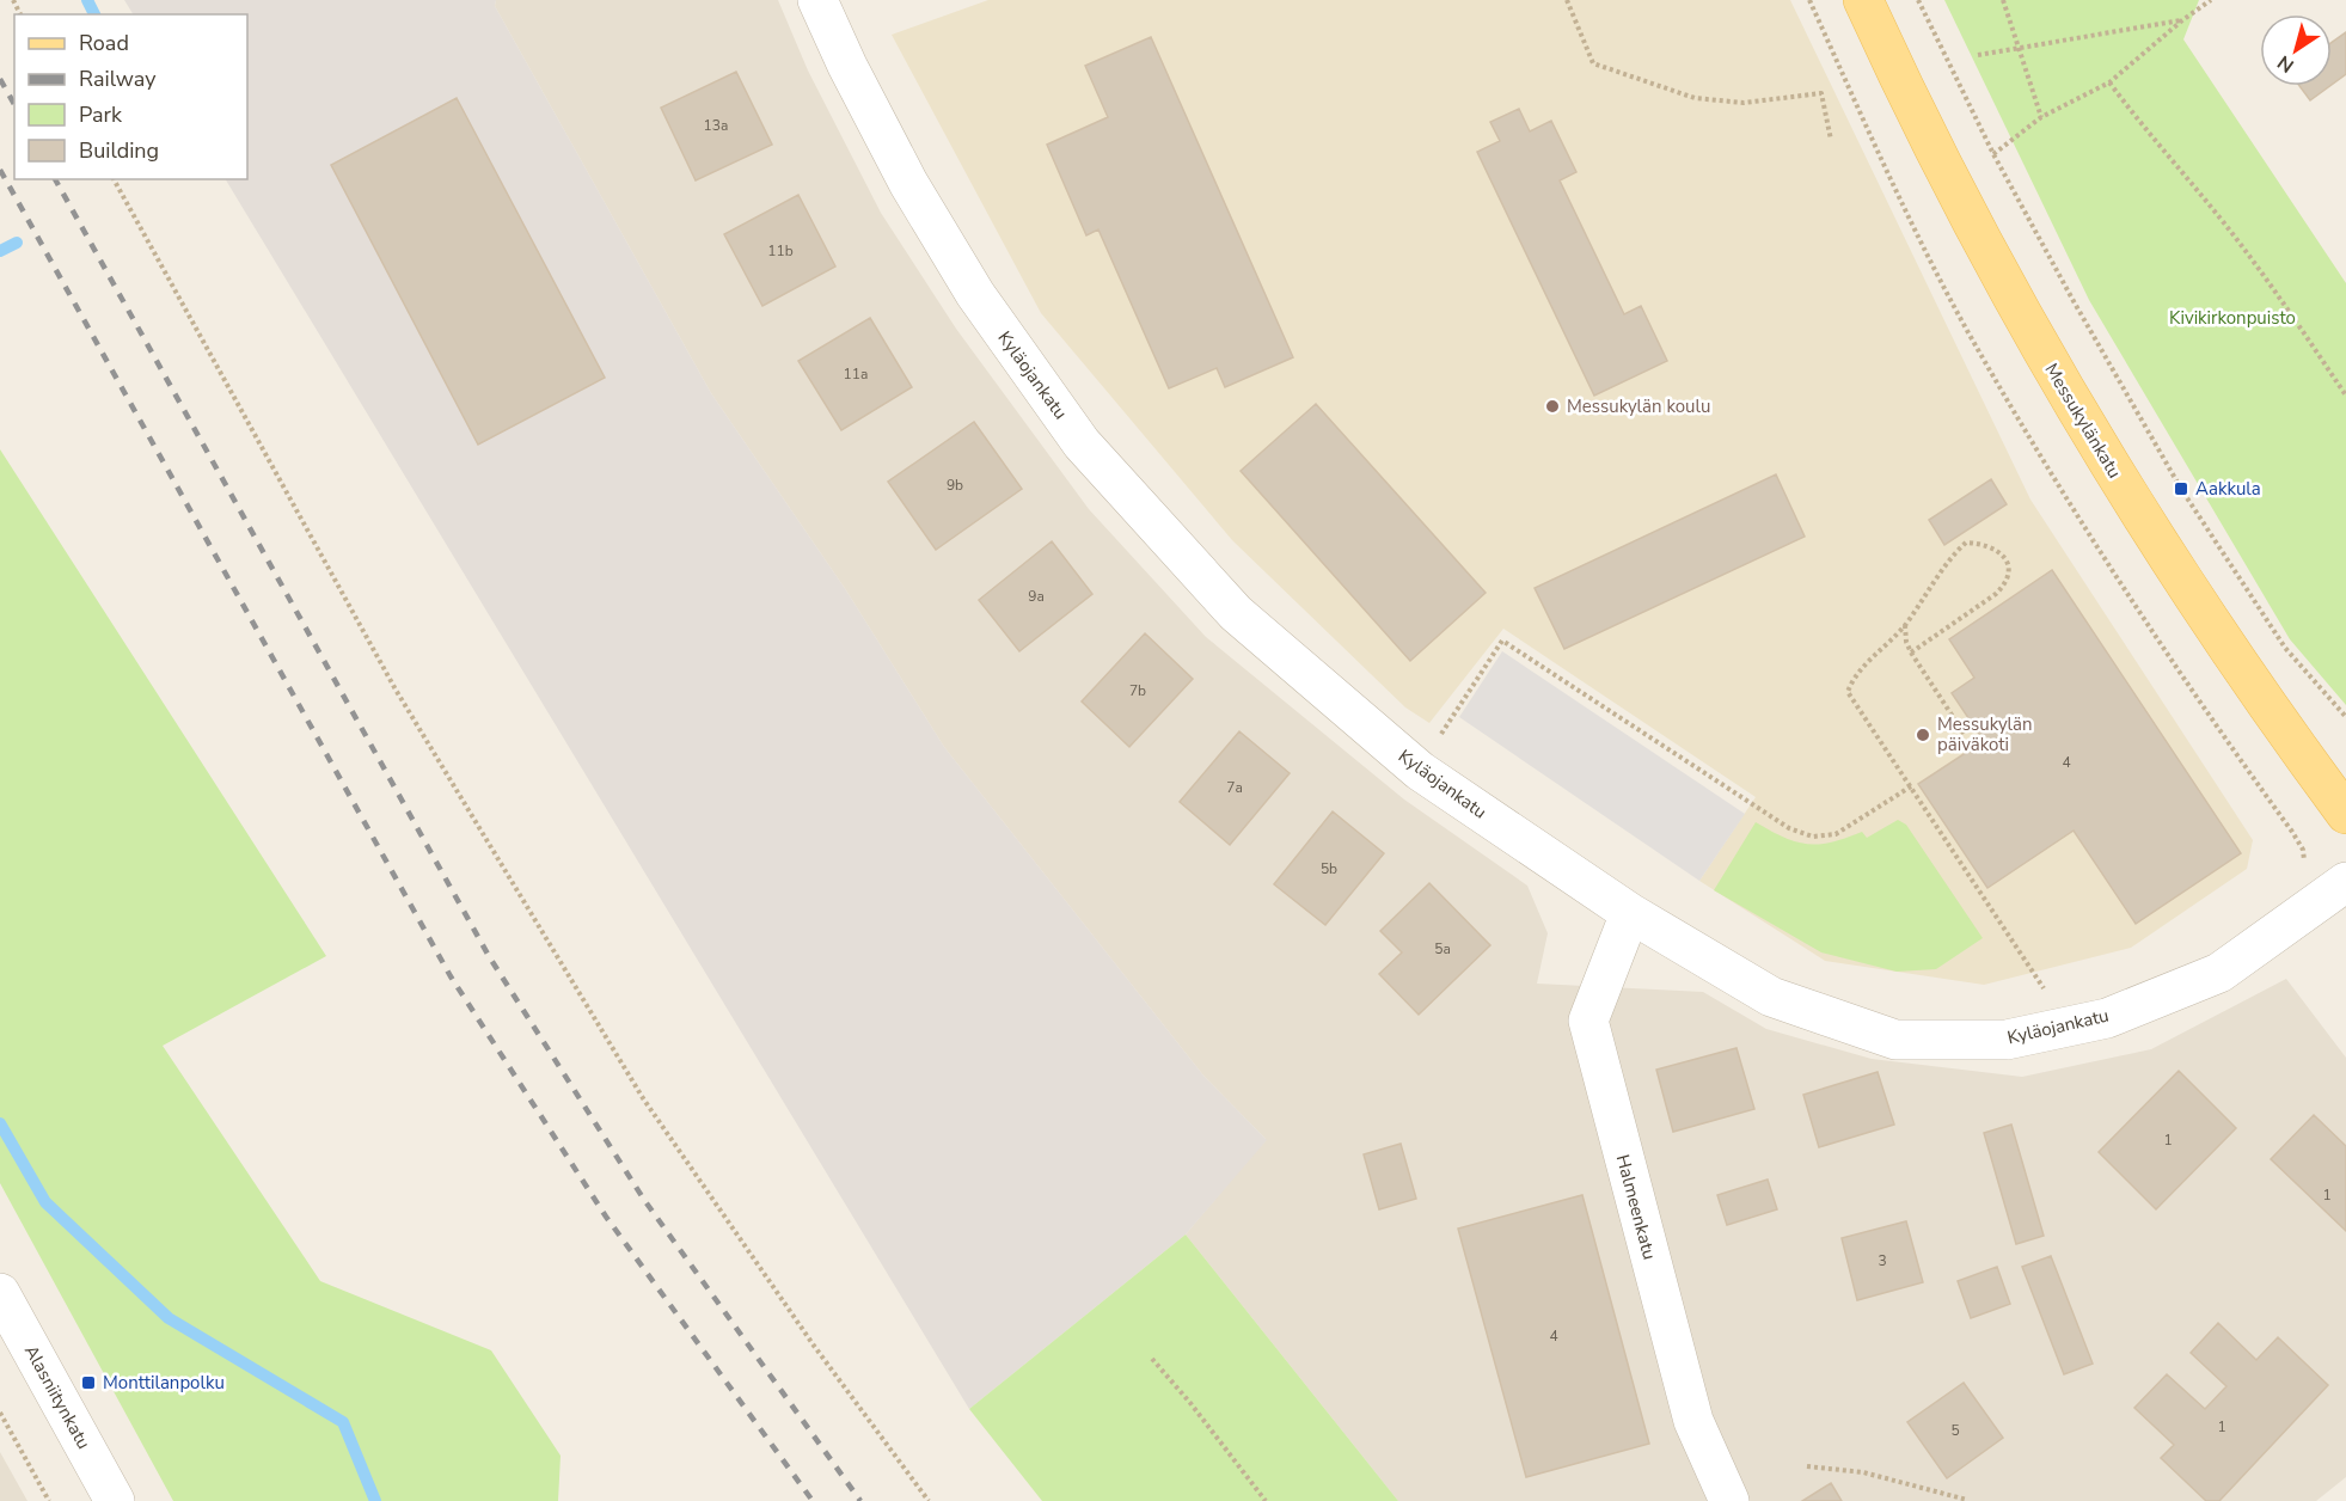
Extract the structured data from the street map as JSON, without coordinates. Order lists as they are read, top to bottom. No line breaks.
{"streets":{"main road":["Messukylänkatu"],"street":["Kyläojankatu","Halmeenkatu","Alasniitynkatu"]},"crossings":[["Kyläojankatu","Halmeenkatu"]],"parks":["Kivikirkonpuisto"],"places":{"other":["Messukylän koulu","Messukylän päiväkoti"],"transit":["Aakkula","Monttilanpolku"]},"house_numbers":["13a","11b","11a","9b","9a","7b","4","7a","5b","5a","1","1","3","4","1","5"],"legend":["Road","Railway","Park","Building"],"north":"bottom left"}
